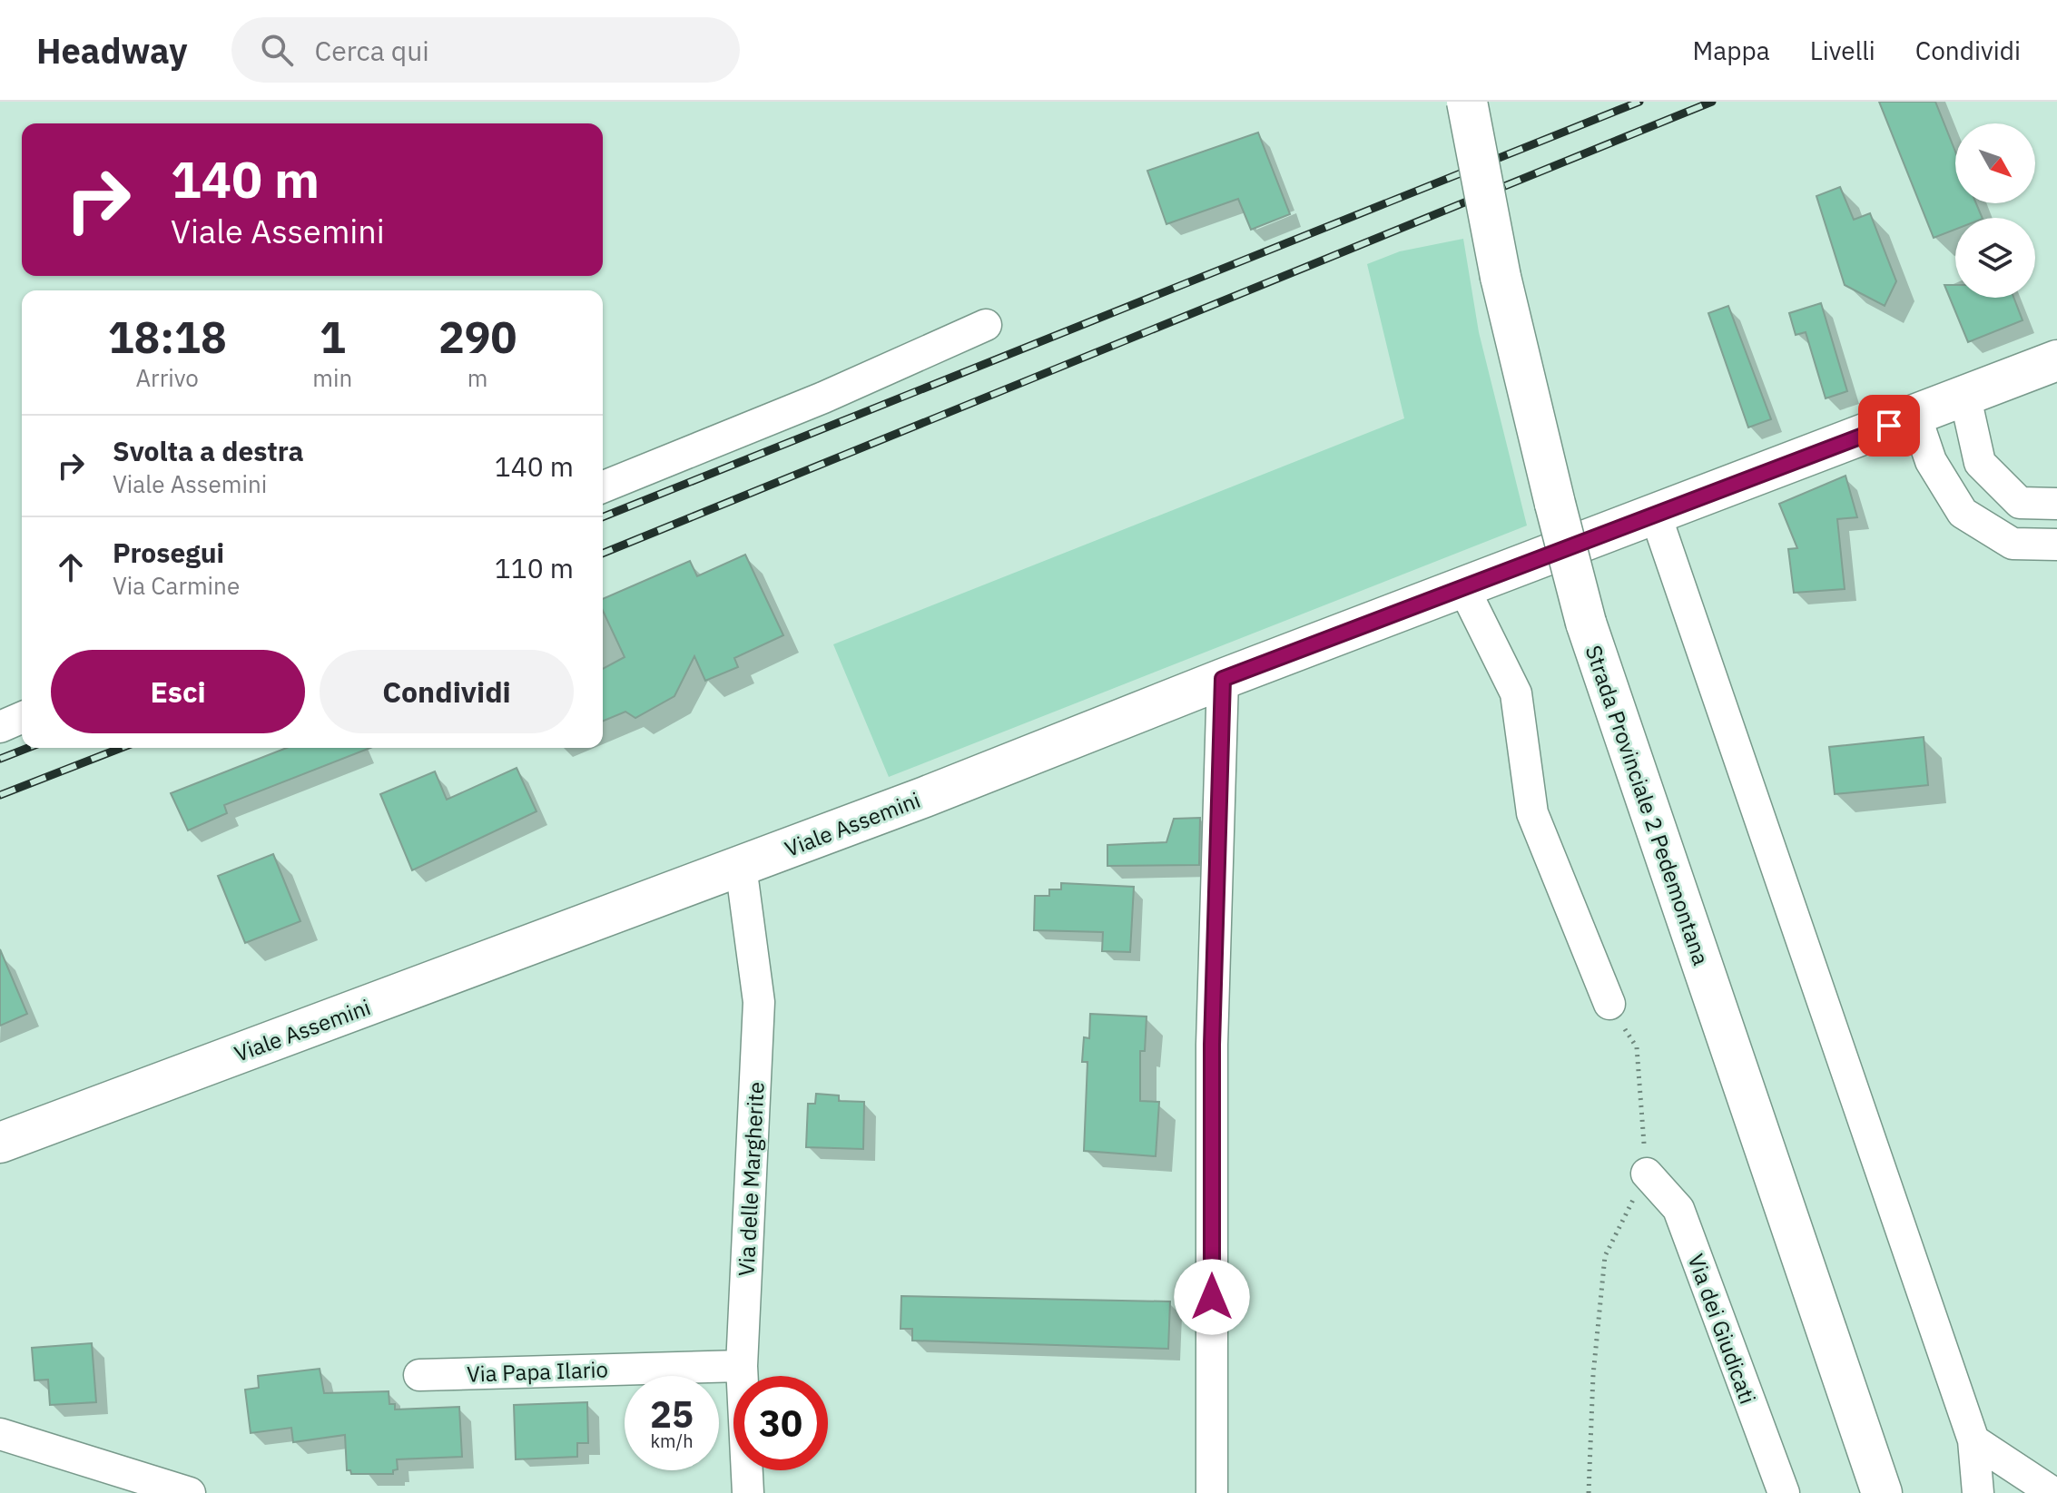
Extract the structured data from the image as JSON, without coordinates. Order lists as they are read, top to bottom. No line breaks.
{"streets":{"main road":["Strada Provinciale 2 Pedemontana","Viale Assemini"],"street":["Via delle Margherite","Via dei Giudicati","Via Papa Ilario"]},"crossings":[["Viale Assemini","Via delle Margherite"],["Via delle Margherite","Via Papa Ilario"]],"north":"bottom right","page":{"header":"Headway","search":"Cerca qui","nav":["Mappa","Livelli","Condividi"],"turn":["140 m","Viale Assemini"],"eta":["18:18","Arrivo","1","min","290","m"],"list":[{"name":"Svolta a destra","note":"Viale Assemini","value":"140 m"},{"name":"Prosegui","note":"Via Carmine","value":"110 m"}],"buttons":["Esci","Condividi"],"speed":"25 km/h","limit":"30"}}
